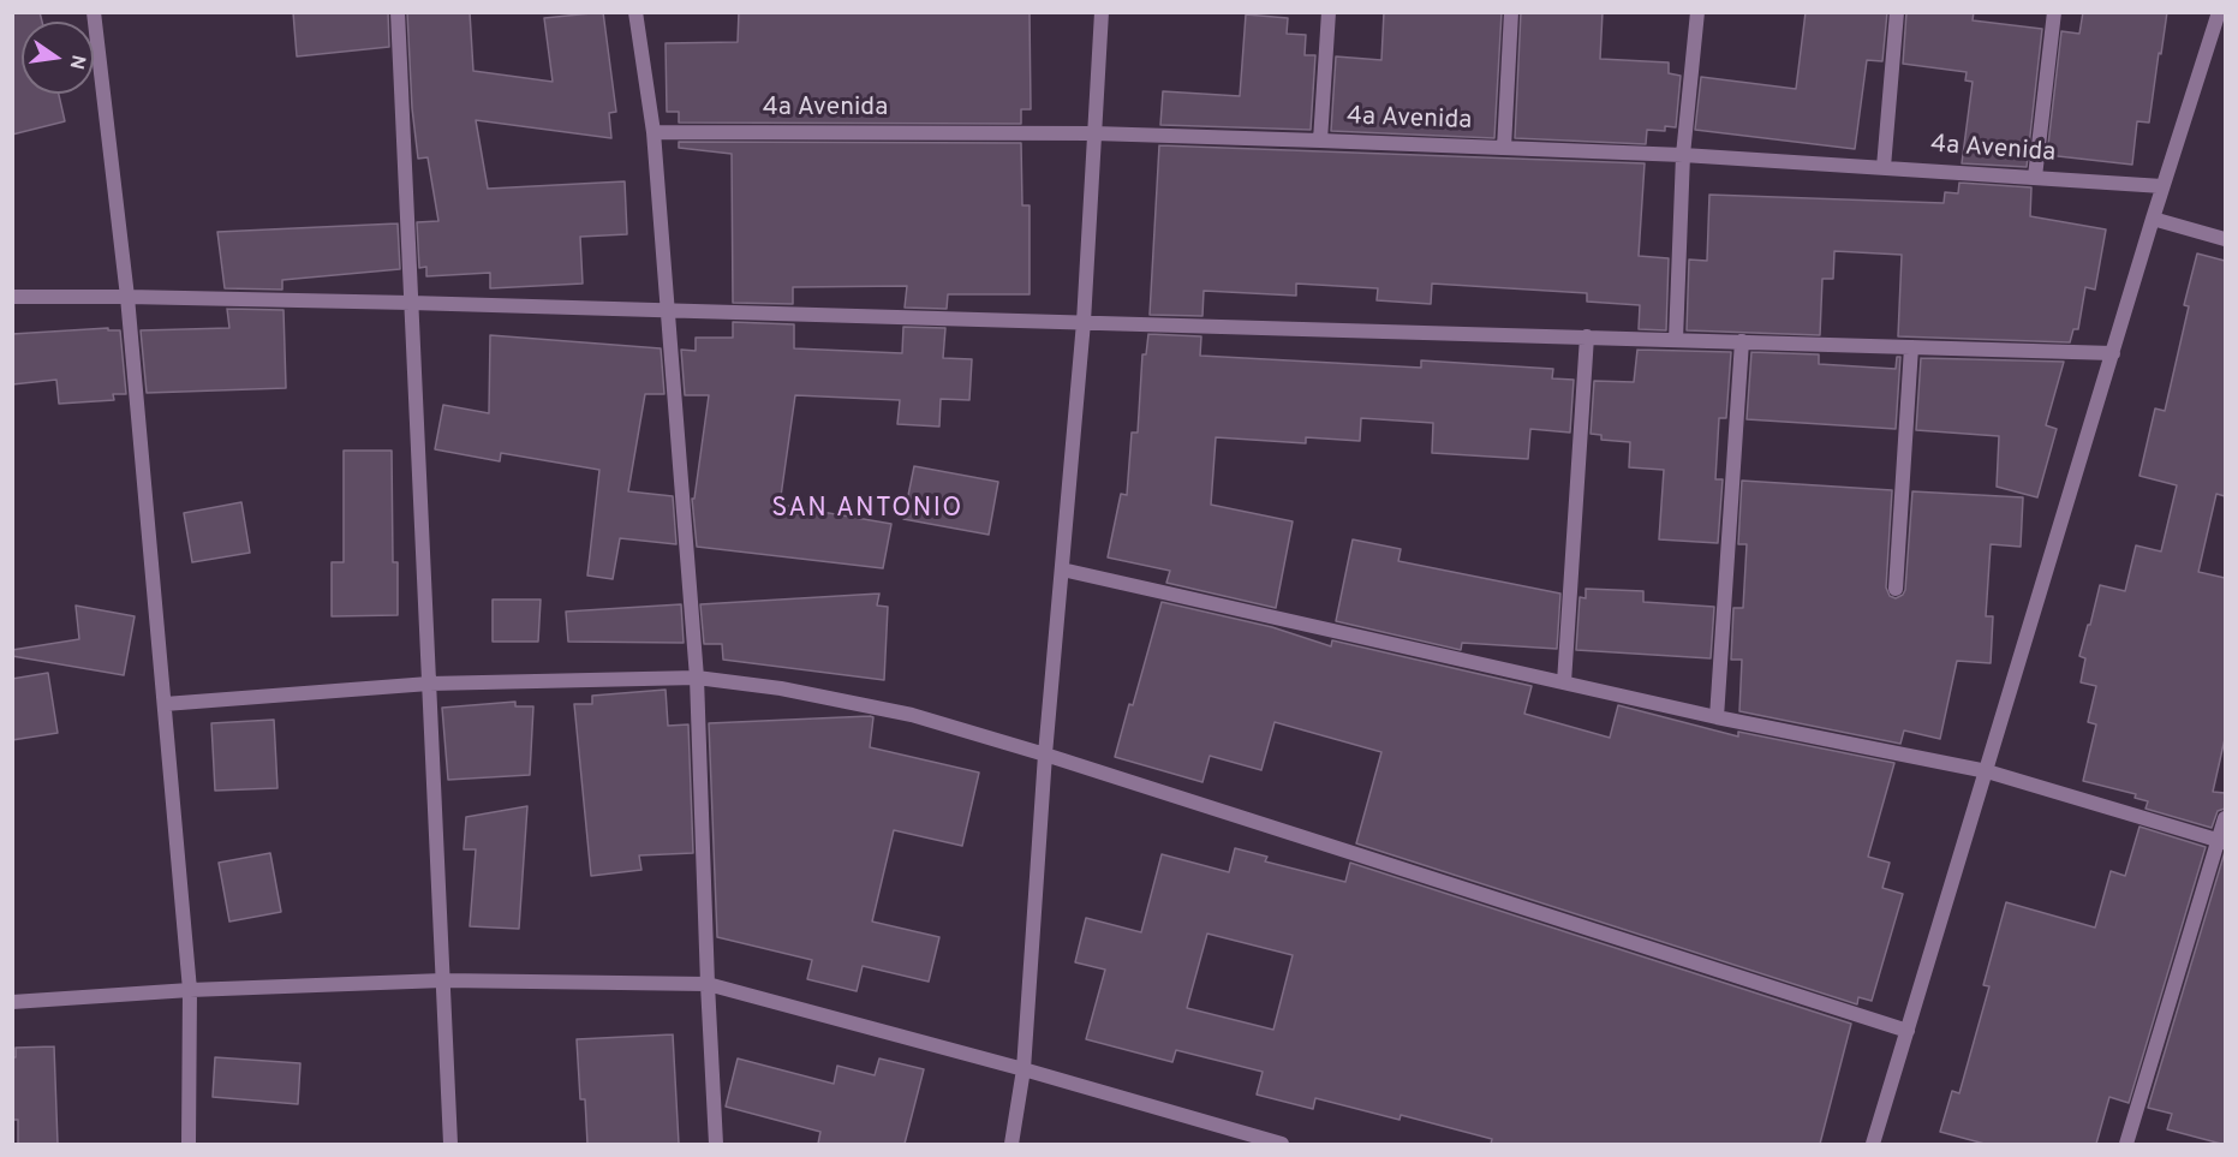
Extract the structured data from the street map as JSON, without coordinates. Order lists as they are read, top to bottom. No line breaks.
{"streets":{"street":["4a Avenida"]},"districts":["SAN ANTONIO"],"north":"right"}
